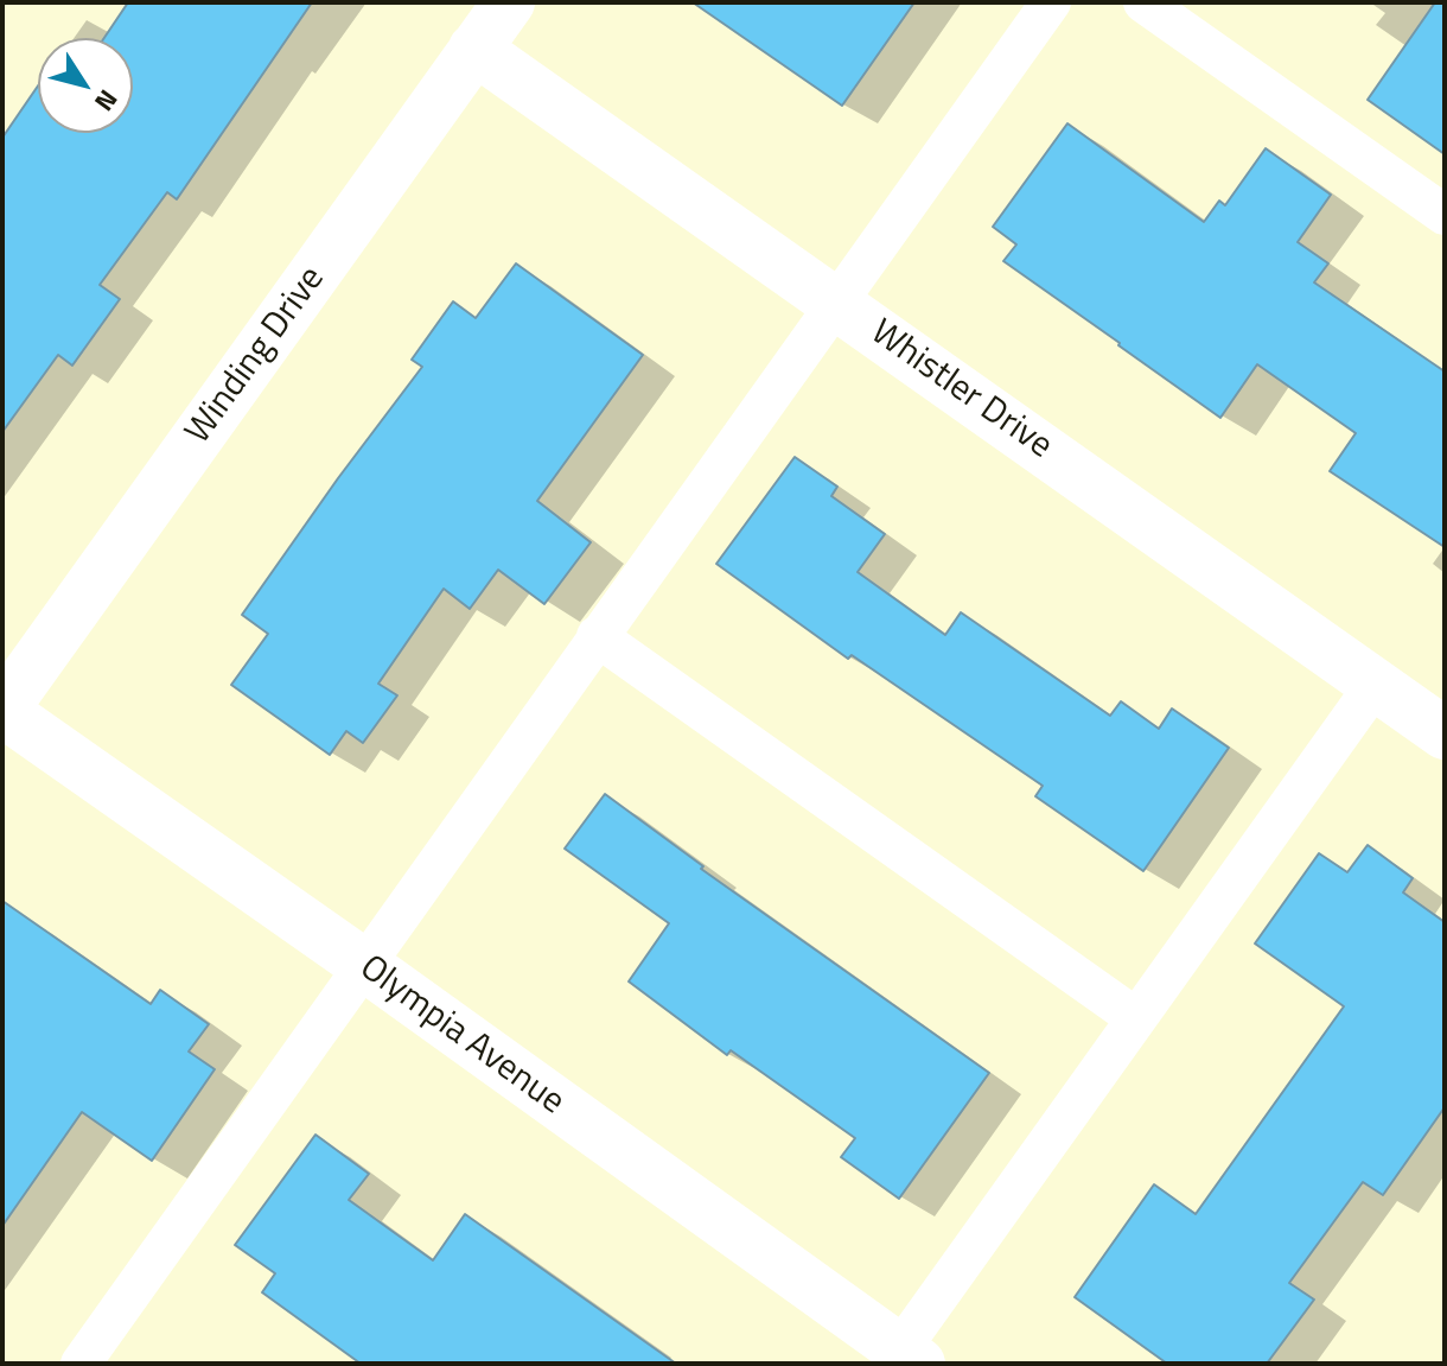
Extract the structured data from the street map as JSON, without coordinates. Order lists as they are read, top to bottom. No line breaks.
{"streets":{"street":["Winding Drive","Whistler Drive","Olympia Avenue"]},"crossings":[["Winding Drive","Whistler Drive"],["Winding Drive","Olympia Avenue"]],"north":"bottom right"}
